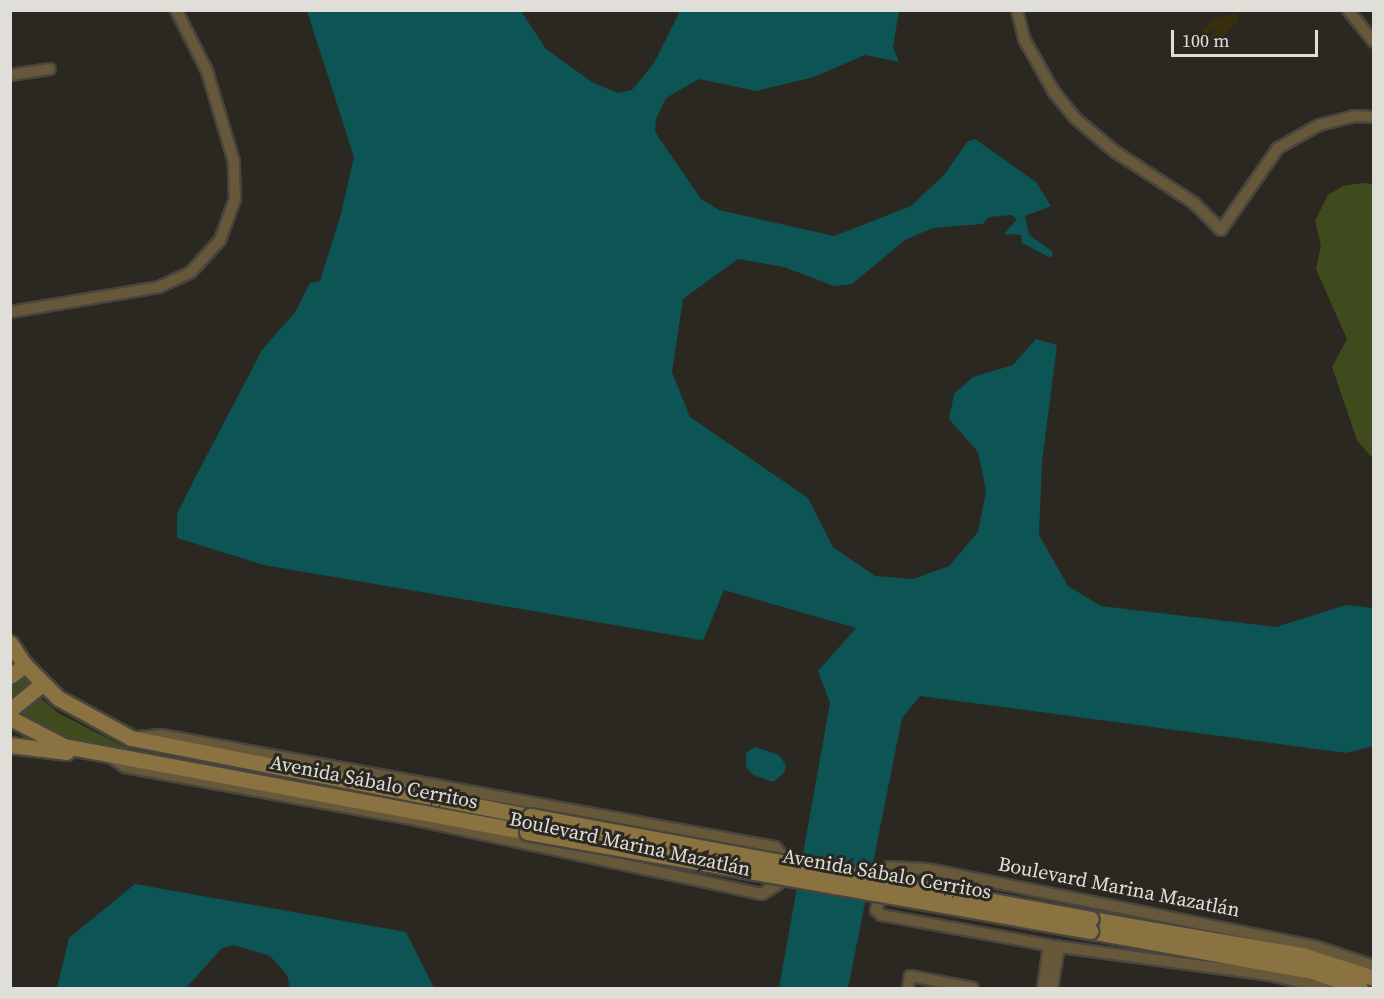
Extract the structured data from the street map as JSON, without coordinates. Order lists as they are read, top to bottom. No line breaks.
{"streets":{"main road":["Avenida Sábalo Cerritos","Boulevard Marina Mazatlán"]},"crossings":[["Avenida Sábalo Cerritos","Boulevard Marina Mazatlán"]],"scale_bar":"100 m"}
